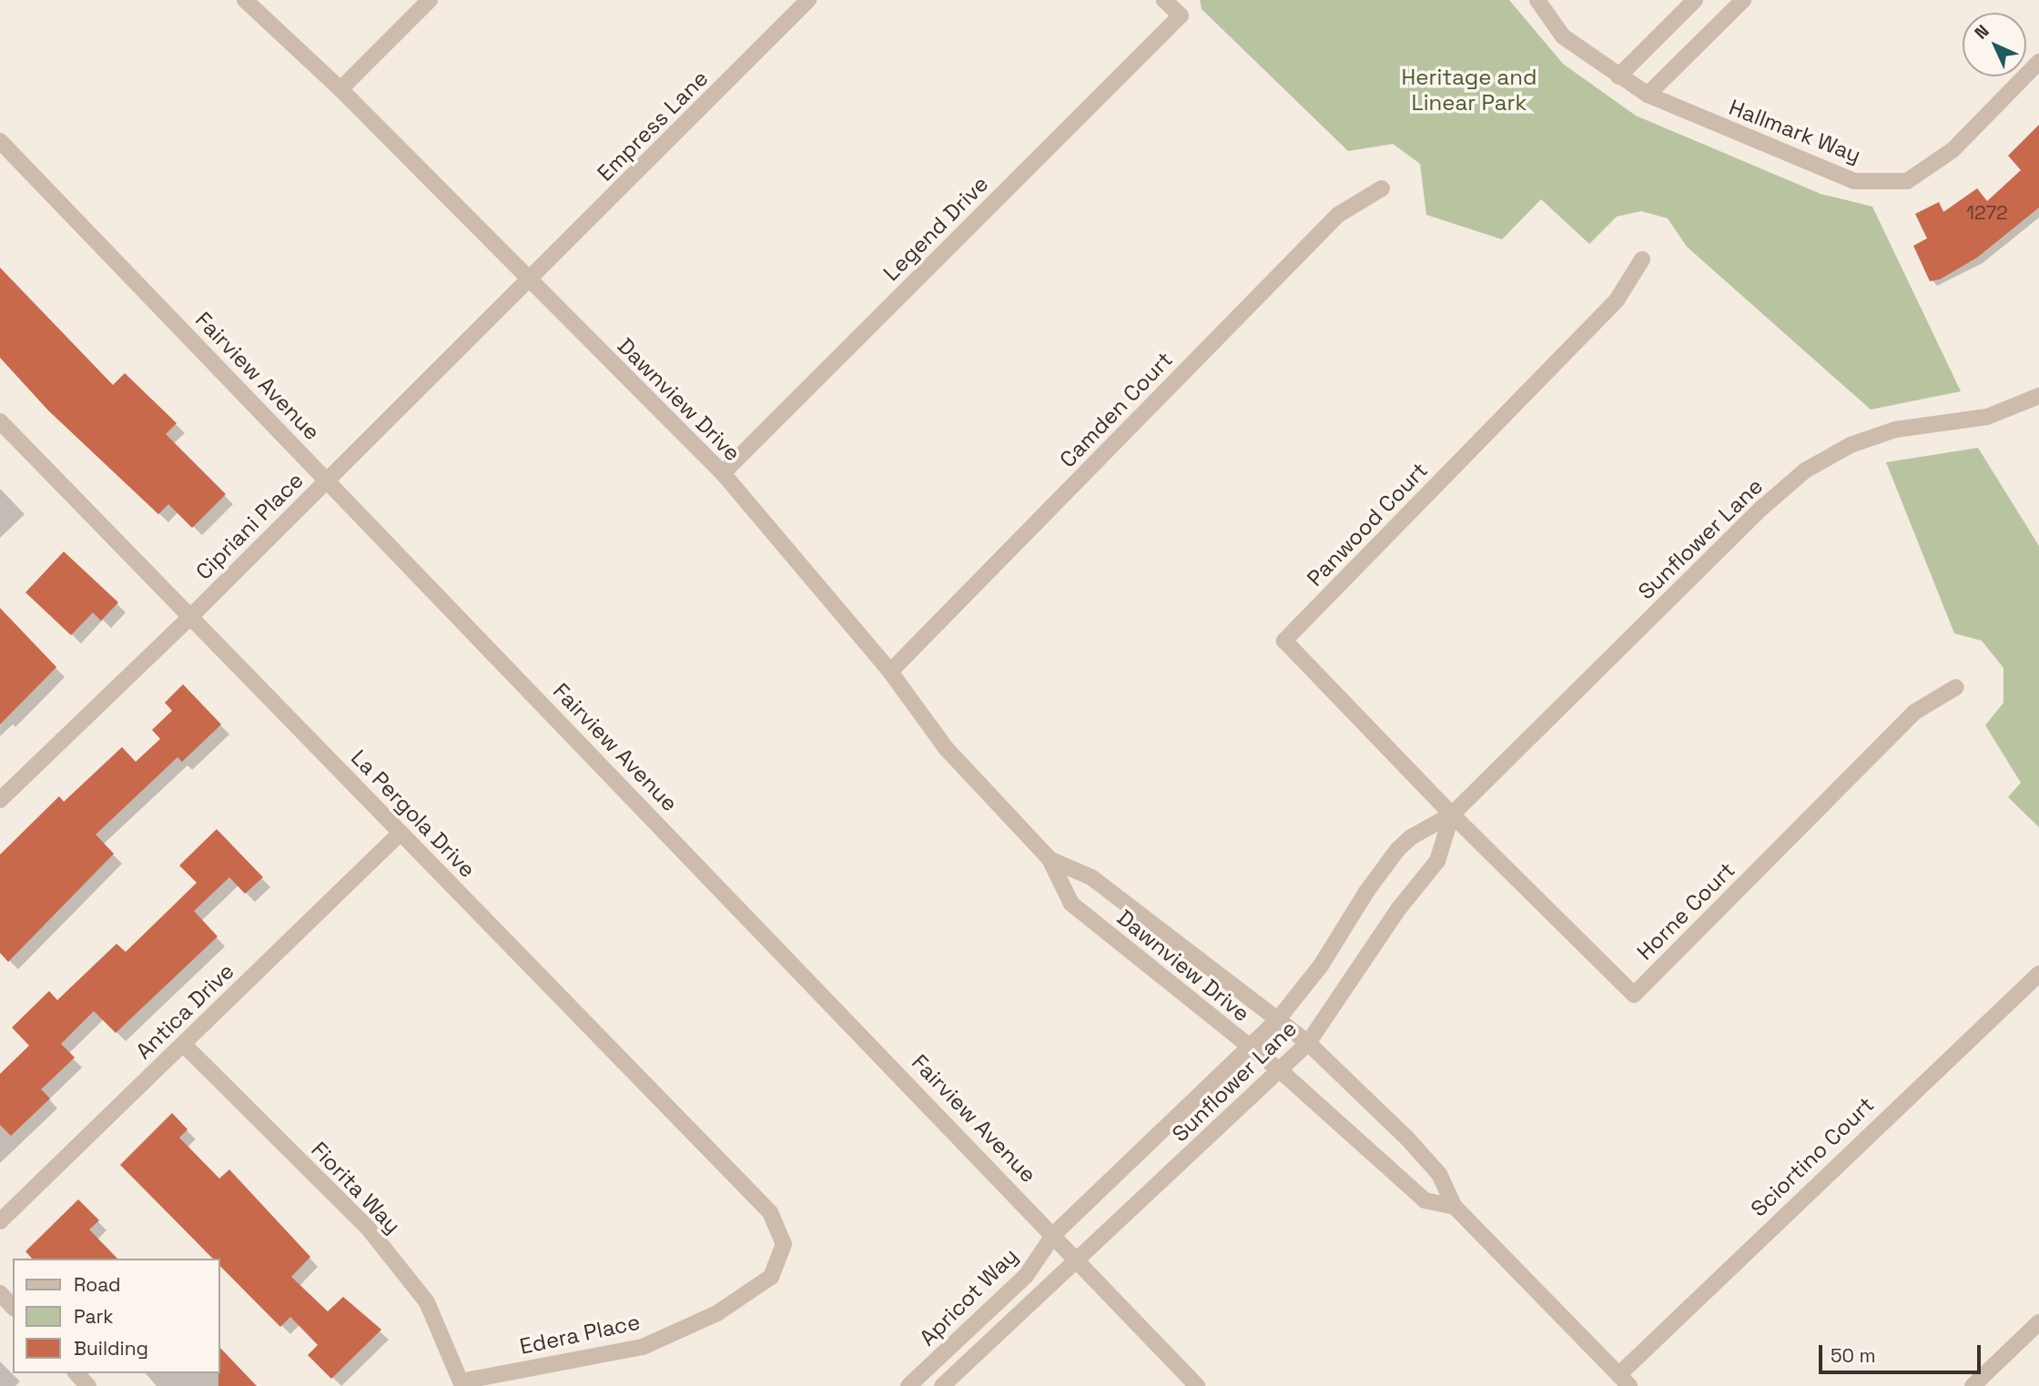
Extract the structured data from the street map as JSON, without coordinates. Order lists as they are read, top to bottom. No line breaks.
{"streets":{"street":["Empress Lane","Hallmark Way","Legend Drive","Fairview Avenue","Dawnview Drive","Camden Court","Panwood Court","Cipriani Place","Sunflower Lane","La Pergola Drive","Horne Court","Antica Drive","Sciortino Court","Fiorita Way","Apricot Way","Edera Place"]},"crossings":[["Empress Lane","Dawnview Drive"],["Empress Lane","Cipriani Place"],["Legend Drive","Dawnview Drive"],["Fairview Avenue","Cipriani Place"],["Fairview Avenue","Sunflower Lane"],["Fairview Avenue","Apricot Way"],["Dawnview Drive","Camden Court"],["Dawnview Drive","Cipriani Place"],["Dawnview Drive","Sunflower Lane"],["Dawnview Drive","Sciortino Court"],["Panwood Court","Sunflower Lane"],["Panwood Court","Horne Court"],["Cipriani Place","La Pergola Drive"],["Sunflower Lane","Horne Court"],["Sunflower Lane","Apricot Way"],["La Pergola Drive","Antica Drive"],["La Pergola Drive","Edera Place"],["Antica Drive","Fiorita Way"],["Fiorita Way","Edera Place"]],"parks":["Heritage and Linear Park"],"house_numbers":["1272"],"legend":["Road","Park","Building"],"scale_bar":"50 m","north":"top left"}
